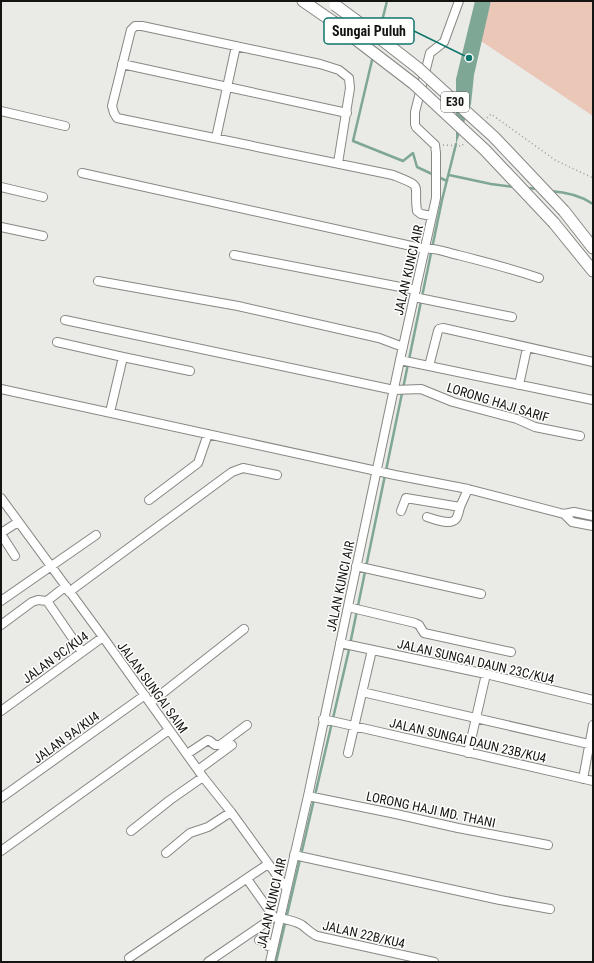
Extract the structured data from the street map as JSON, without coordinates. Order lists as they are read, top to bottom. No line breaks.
{"streets":{"highway":["E30"],"street":["JALAN KUNCI AIR","LORONG HAJI SARIF","JALAN 9C/KU4","JALAN SUNGAI DAUN 23C/KU4","JALAN SUNGAI SAIM","JALAN 9A/KU4","JALAN SUNGAI DAUN 23B/KU4","LORONG HAJI MD. THANI","JALAN 22B/KU4"]},"crossings":[["JALAN KUNCI AIR","LORONG HAJI SARIF"],["JALAN KUNCI AIR","JALAN SUNGAI DAUN 23C/KU4"],["JALAN KUNCI AIR","JALAN SUNGAI SAIM"],["JALAN KUNCI AIR","JALAN SUNGAI DAUN 23B/KU4"],["JALAN KUNCI AIR","LORONG HAJI MD. THANI"],["JALAN KUNCI AIR","JALAN 22B/KU4"],["JALAN 9C/KU4","JALAN SUNGAI SAIM"],["JALAN SUNGAI SAIM","JALAN 9A/KU4"]],"places":["Sungai Puluh"]}
